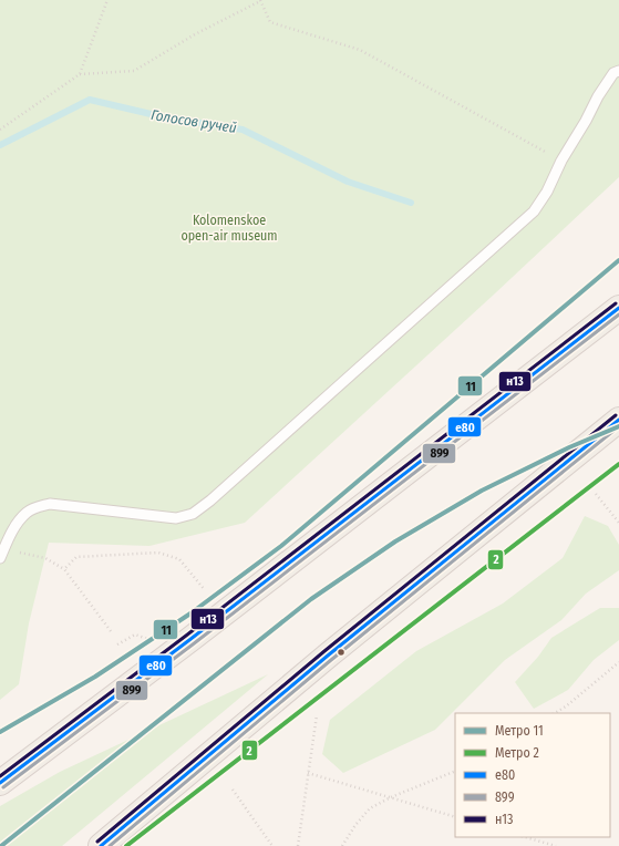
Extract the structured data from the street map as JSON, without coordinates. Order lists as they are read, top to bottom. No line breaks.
{"water":["Голосов ручей"],"parks":["Kolomenskoe open-air museum"],"lines":["metro line 11","transit line н13","transit line е80","transit line 899","metro line 2"],"legend":["Метро 11","Метро 2","е80","899","н13"]}
